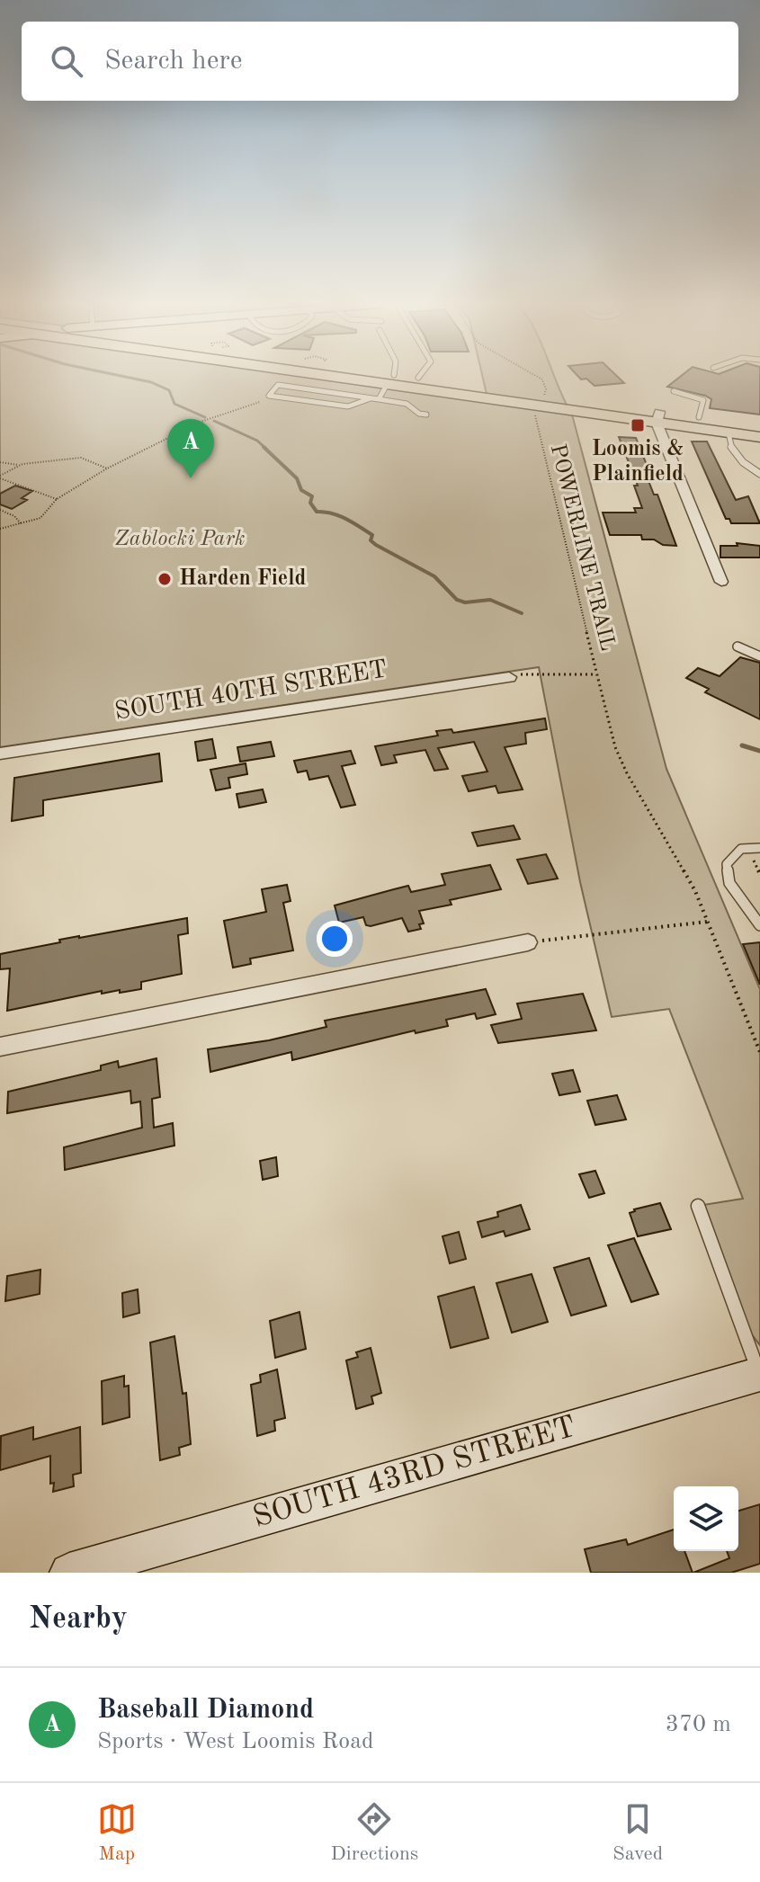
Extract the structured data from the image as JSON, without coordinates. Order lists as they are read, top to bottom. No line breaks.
{"streets":{"street":["SOUTH 40TH STREET","SOUTH 43RD STREET"],"path":["POWERLINE TRAIL"]},"crossings":[["POWERLINE TRAIL","SOUTH 40TH STREET"]],"parks":["Zablocki Park"],"places":{"transit":["Loomis & Plainfield"],"other":["Harden Field"]},"page":{"search":"Search here","pins":"A","heading":"Nearby","list":[{"mark":"A","name":"Baseball Diamond","note":"Sports · West Loomis Road","value":"370 m"}],"nav":["Map","Directions","Saved"]}}
